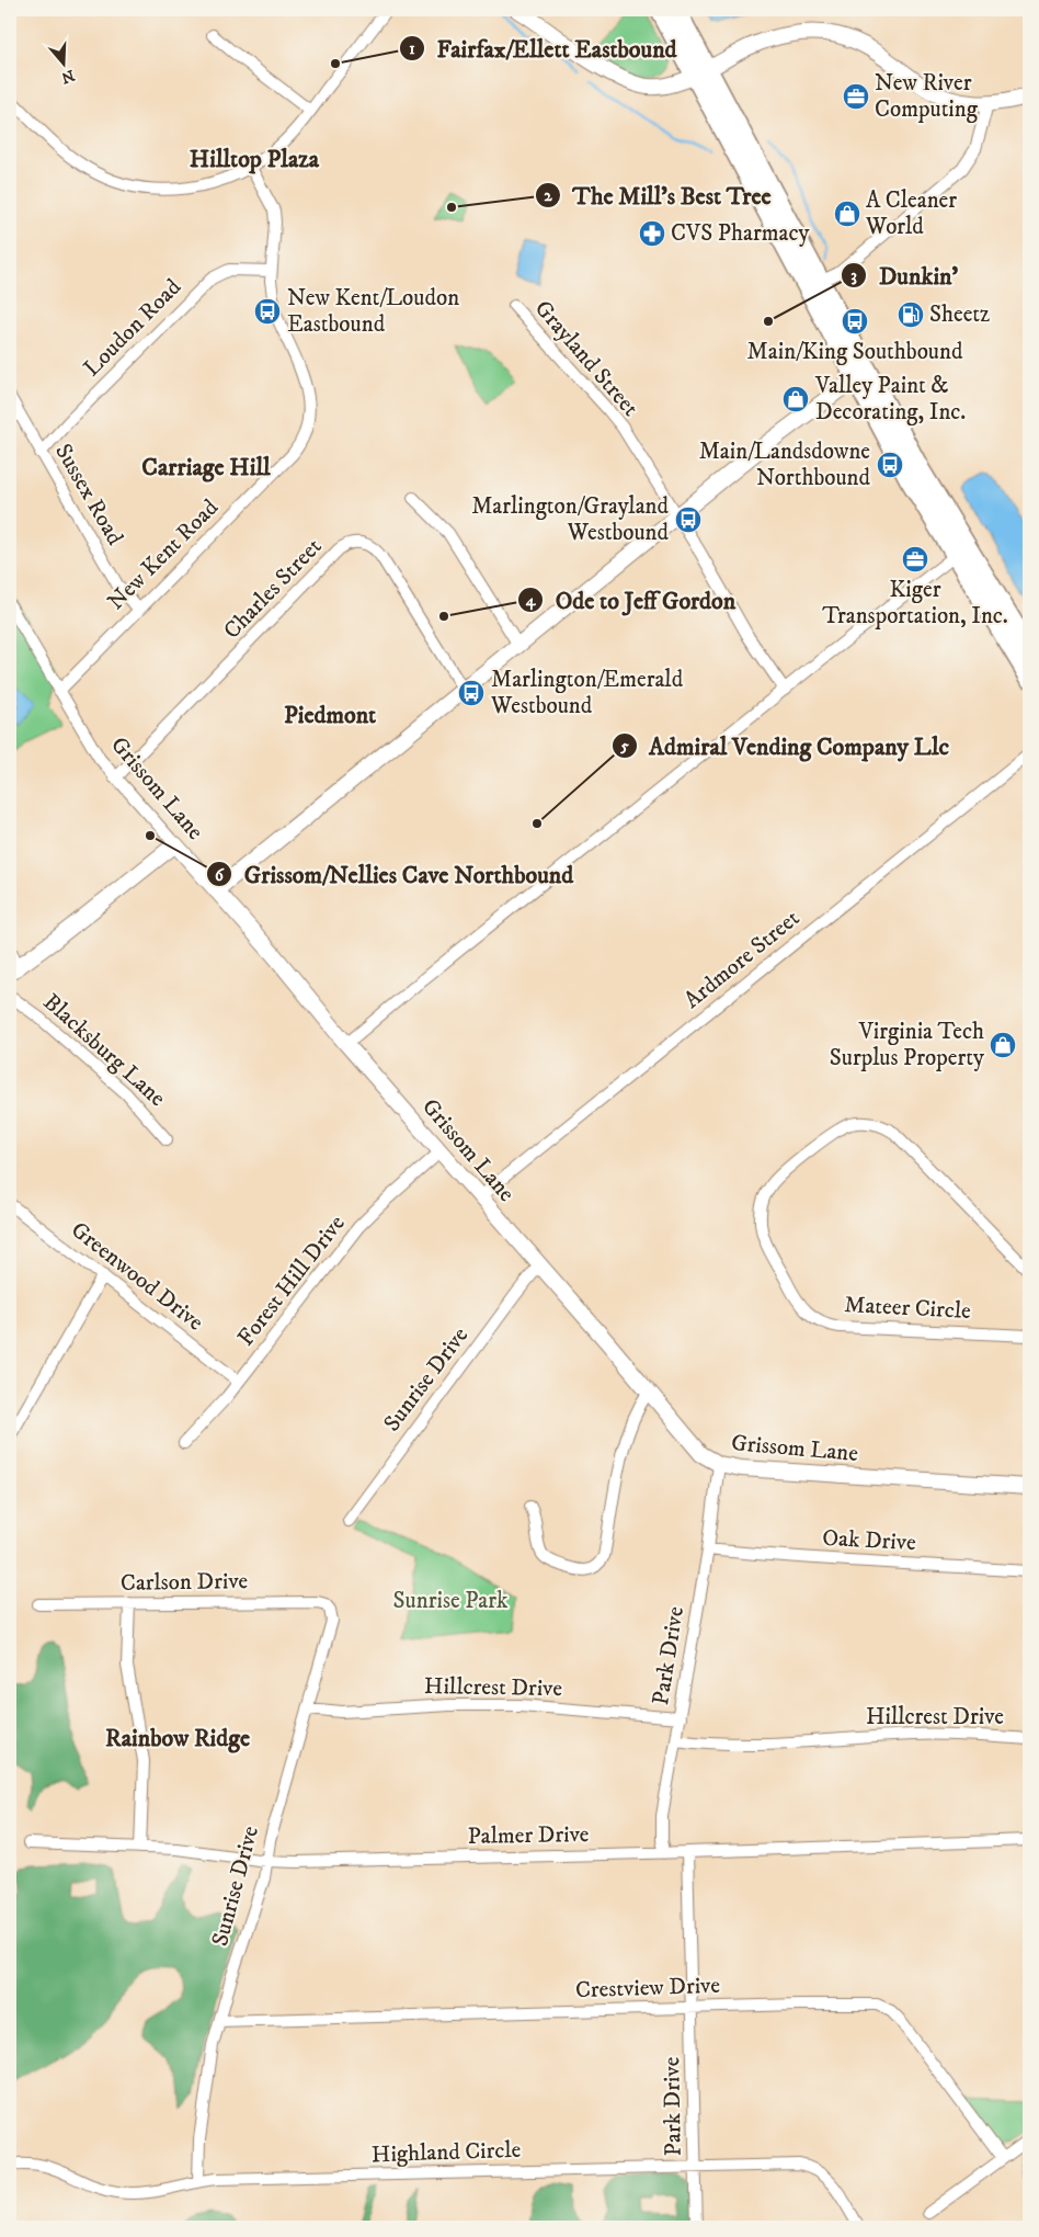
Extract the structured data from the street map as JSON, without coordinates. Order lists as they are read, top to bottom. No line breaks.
{"streets":{"street":["Loudon Road","Grayland Street","Sussex Road","New Kent Road","Charles Street","Grissom Lane","Ardmore Street","Blacksburg Lane","Greenwood Drive","Forest Hill Drive","Mateer Circle","Sunrise Drive","Oak Drive","Carlson Drive","Park Drive","Hillcrest Drive","Palmer Drive","Crestview Drive","Highland Circle"]},"crossings":[["Loudon Road","Sussex Road"],["Loudon Road","New Kent Road"],["Sussex Road","New Kent Road"],["New Kent Road","Grissom Lane"],["Charles Street","Grissom Lane"],["Grissom Lane","Ardmore Street"],["Grissom Lane","Forest Hill Drive"],["Grissom Lane","Sunrise Drive"],["Grissom Lane","Park Drive"],["Greenwood Drive","Forest Hill Drive"],["Sunrise Drive","Carlson Drive"],["Sunrise Drive","Hillcrest Drive"],["Sunrise Drive","Palmer Drive"],["Sunrise Drive","Crestview Drive"],["Sunrise Drive","Highland Circle"],["Oak Drive","Park Drive"],["Park Drive","Hillcrest Drive"],["Park Drive","Palmer Drive"],["Park Drive","Crestview Drive"],["Park Drive","Highland Circle"]],"districts":["Hilltop Plaza","Carriage Hill","Piedmont","Rainbow Ridge"],"parks":["Sunrise Park"],"places":{"other":["Fairfax/Ellett Eastbound","The Mill's Best Tree","Dunkin'","Ode to Jeff Gordon","Admiral Vending Company Llc","Grissom/Nellies Cave Northbound"],"office":["New River Computing","Kiger Transportation, Inc."],"shop":["A Cleaner World","Valley Paint & Decorating, Inc.","Virginia Tech Surplus Property"],"pharmacy":["CVS Pharmacy"],"bus stop":["New Kent/Loudon Eastbound","Main/King Southbound","Main/Landsdowne Northbound","Marlington/Grayland Westbound","Marlington/Emerald Westbound"],"fuel station":["Sheetz"]},"north":"bottom"}
